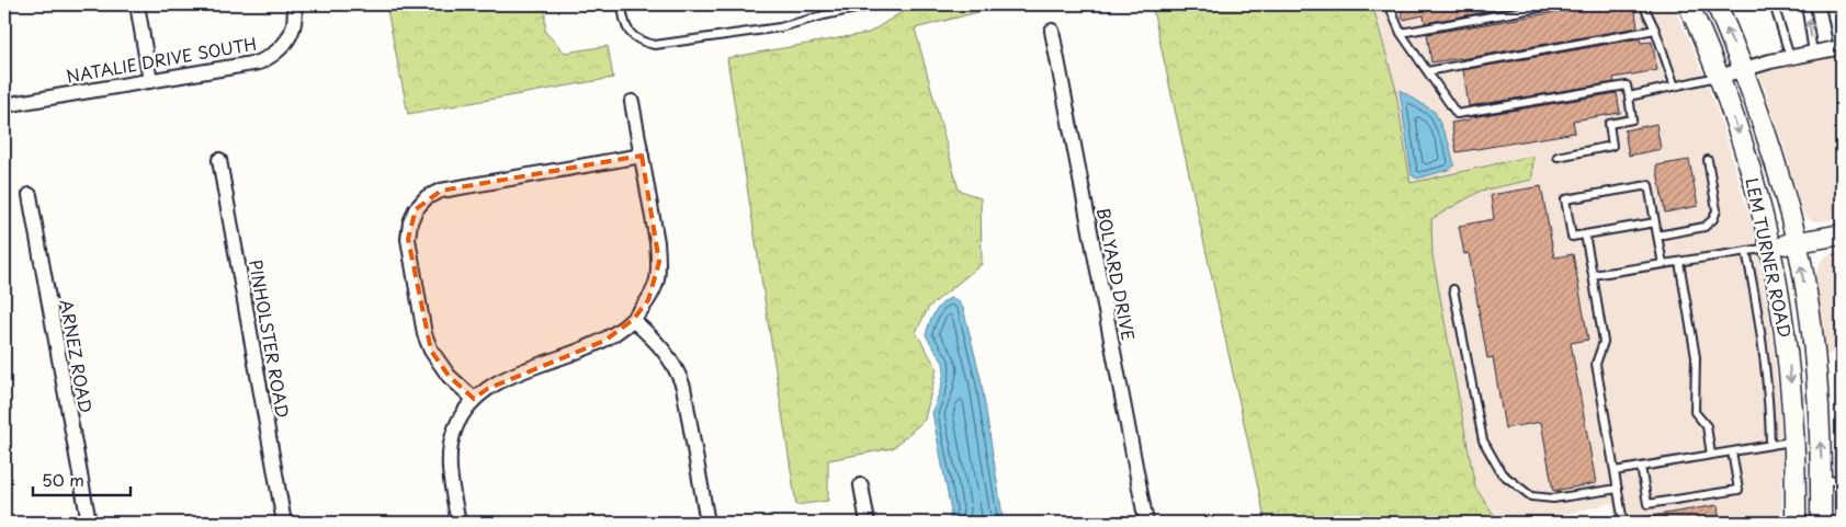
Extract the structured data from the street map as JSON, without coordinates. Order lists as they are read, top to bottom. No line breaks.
{"streets":{"main road":["LEM TURNER ROAD"],"street":["NATALIE DRIVE SOUTH","BOLYARD DRIVE","PINHOLSTER ROAD","ARNEZ ROAD"]},"scale_bar":"50 m"}
